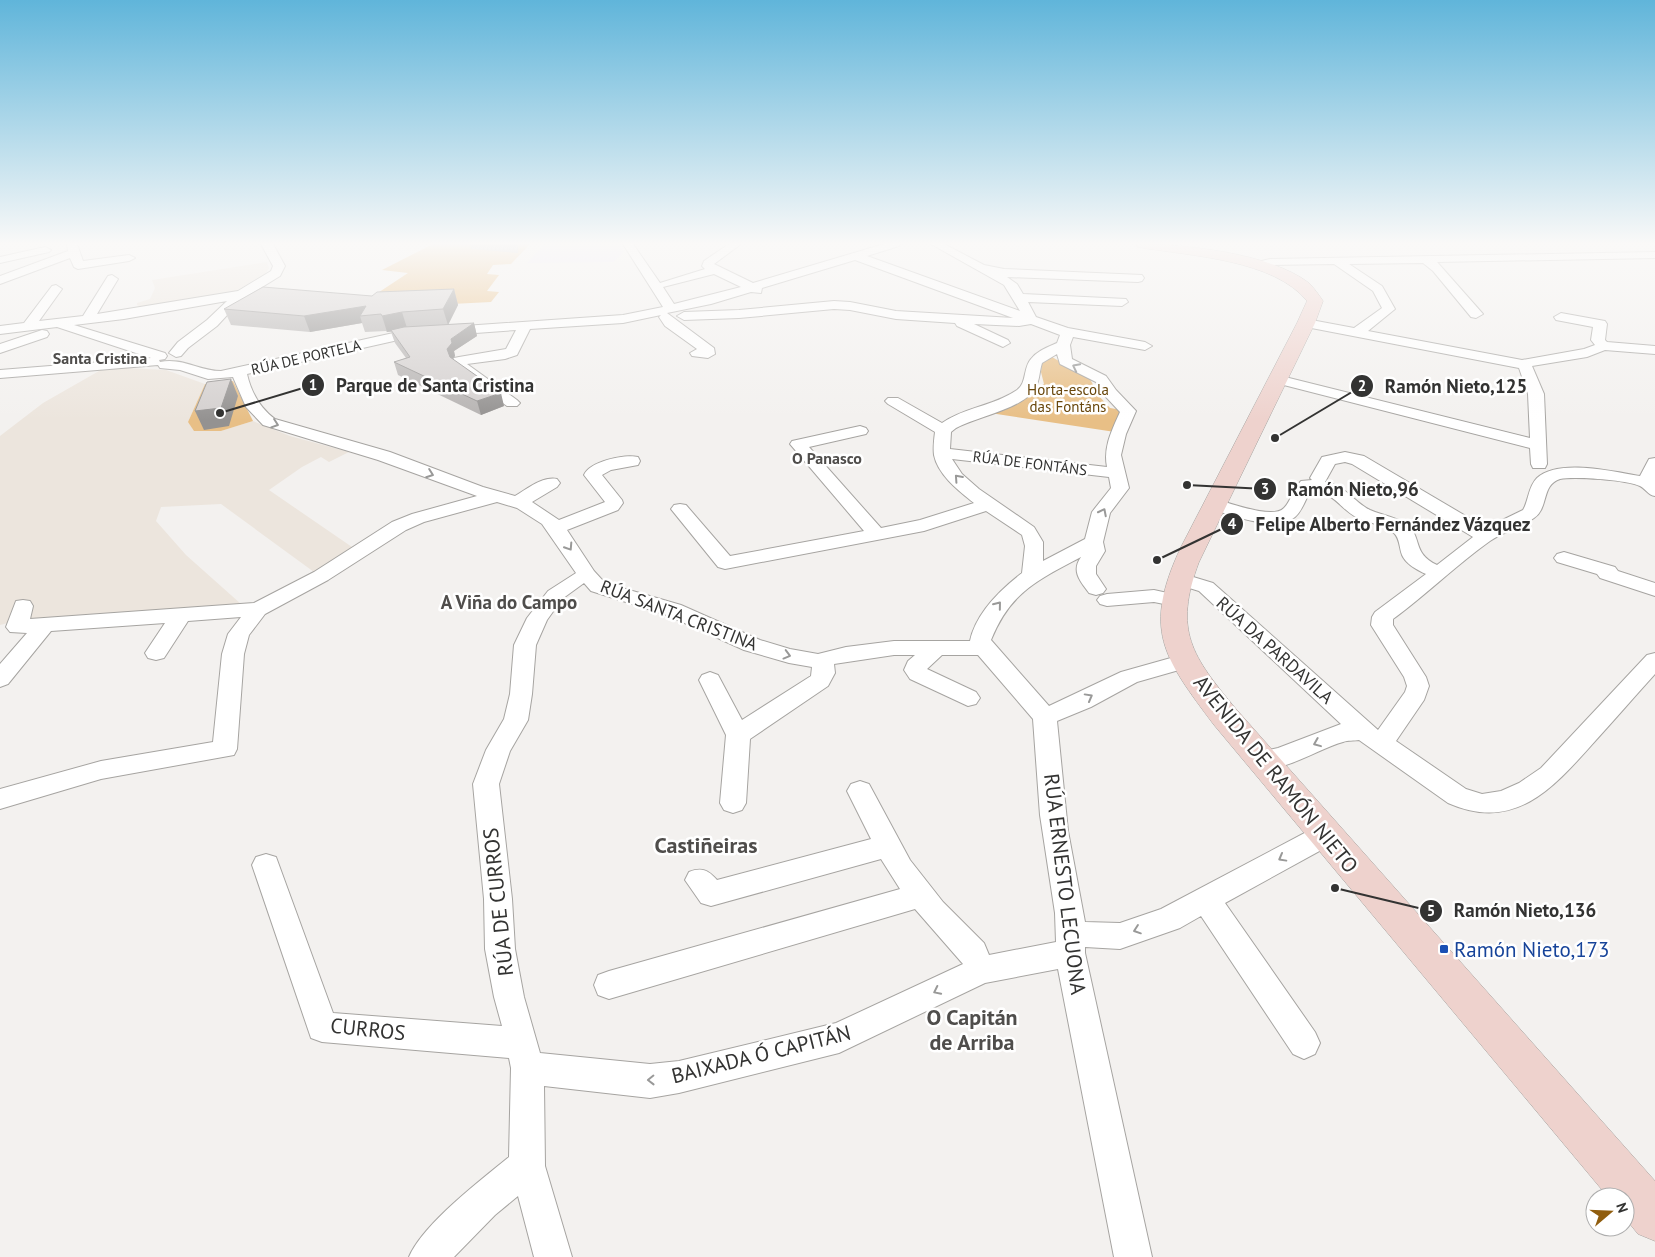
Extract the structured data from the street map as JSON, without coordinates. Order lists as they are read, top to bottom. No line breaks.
{"streets":{"main road":["AVENIDA DE RAMÓN NIETO"],"street":["RÚA DE PORTELA","RÚA DE FONTÁNS","RÚA SANTA CRISTINA","RÚA DA PARDAVILA","RÚA ERNESTO LECUONA","RÚA DE CURROS","CURROS","BAIXADA Ó CAPITÁN"]},"crossings":[["RÚA DE PORTELA","RÚA SANTA CRISTINA"],["RÚA DE FONTÁNS","RÚA DA PARDAVILA"],["RÚA SANTA CRISTINA","RÚA DE CURROS"],["RÚA DA PARDAVILA","AVENIDA DE RAMÓN NIETO"],["AVENIDA DE RAMÓN NIETO","BAIXADA Ó CAPITÁN"],["RÚA ERNESTO LECUONA","BAIXADA Ó CAPITÁN"],["RÚA DE CURROS","CURROS"],["RÚA DE CURROS","BAIXADA Ó CAPITÁN"],["CURROS","BAIXADA Ó CAPITÁN"]],"one_way":["RÚA DE FONTÁNS","RÚA SANTA CRISTINA"],"districts":["Santa Cristina","O Panasco","A Viña do Campo","Castiñeiras","O Capitán de Arriba"],"parks":["Horta-escola das Fontáns"],"places":{"other":["Parque de Santa Cristina","Ramón Nieto,125","Ramón Nieto,96","Felipe Alberto Fernández Vázquez","Ramón Nieto,136"],"transit":["Ramón Nieto,173"]},"north":"right"}
